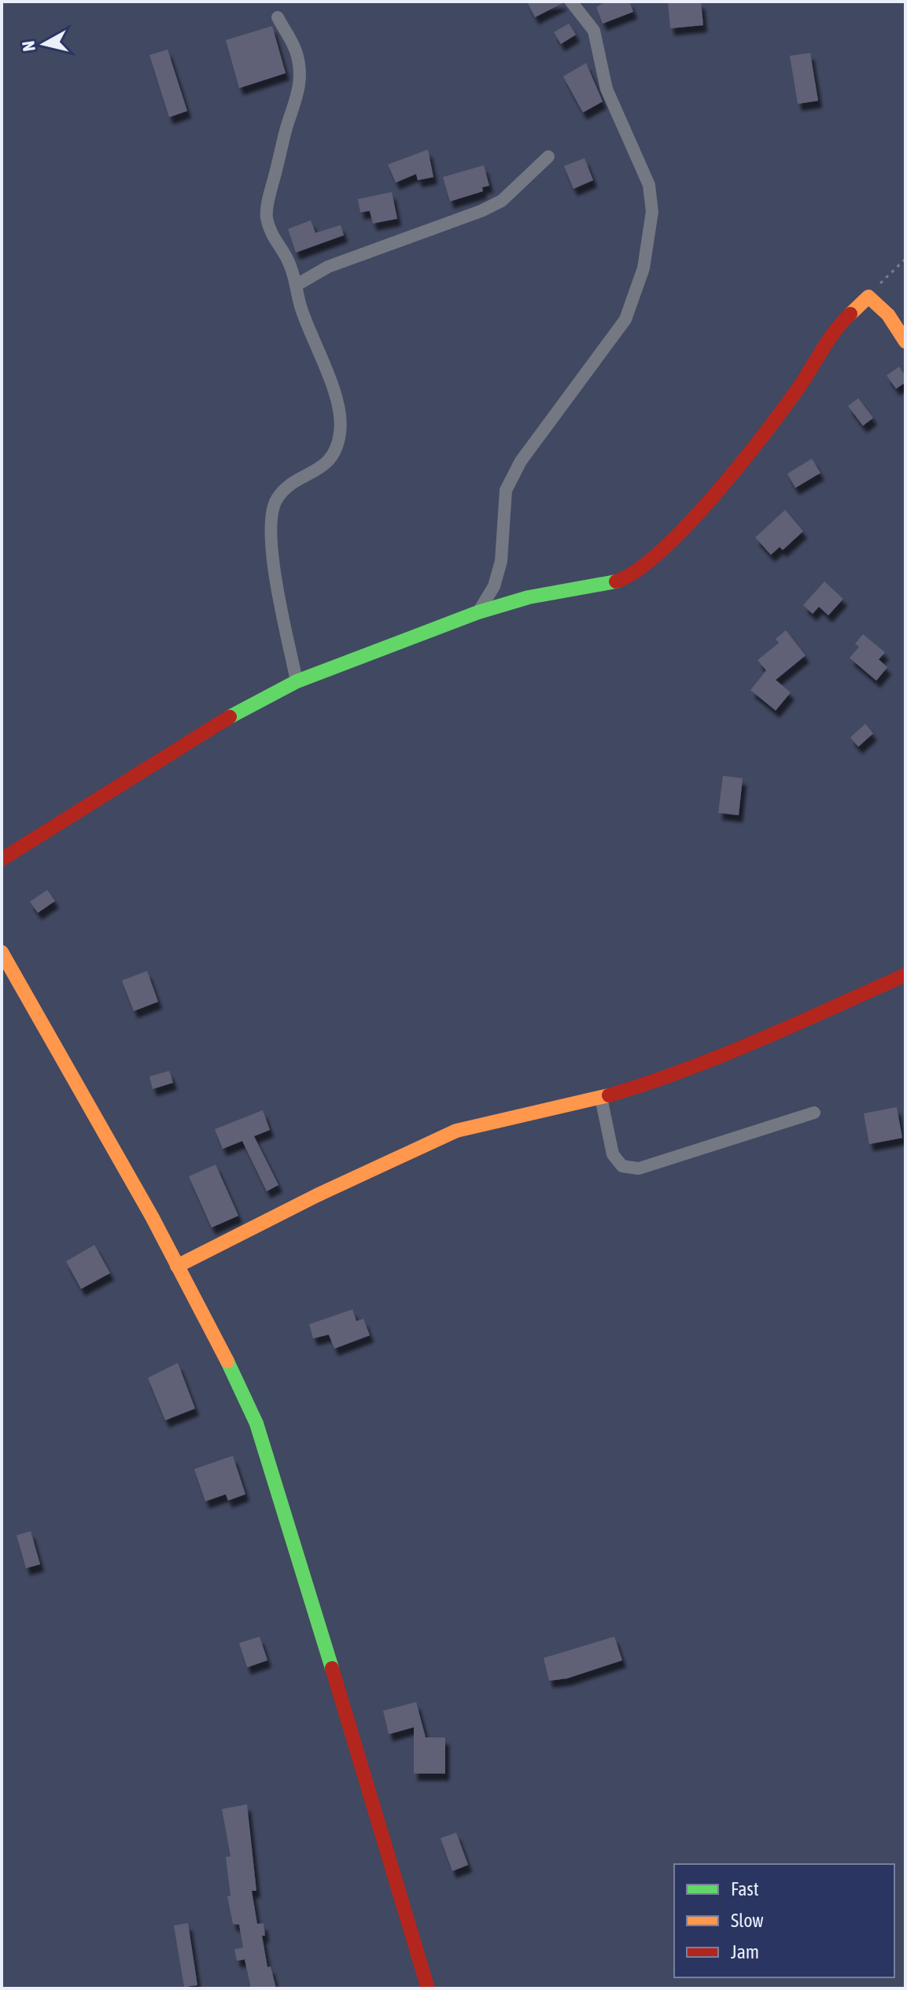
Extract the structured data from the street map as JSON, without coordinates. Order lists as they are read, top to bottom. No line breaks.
{"legend":["Fast","Slow","Jam"],"north":"left"}
